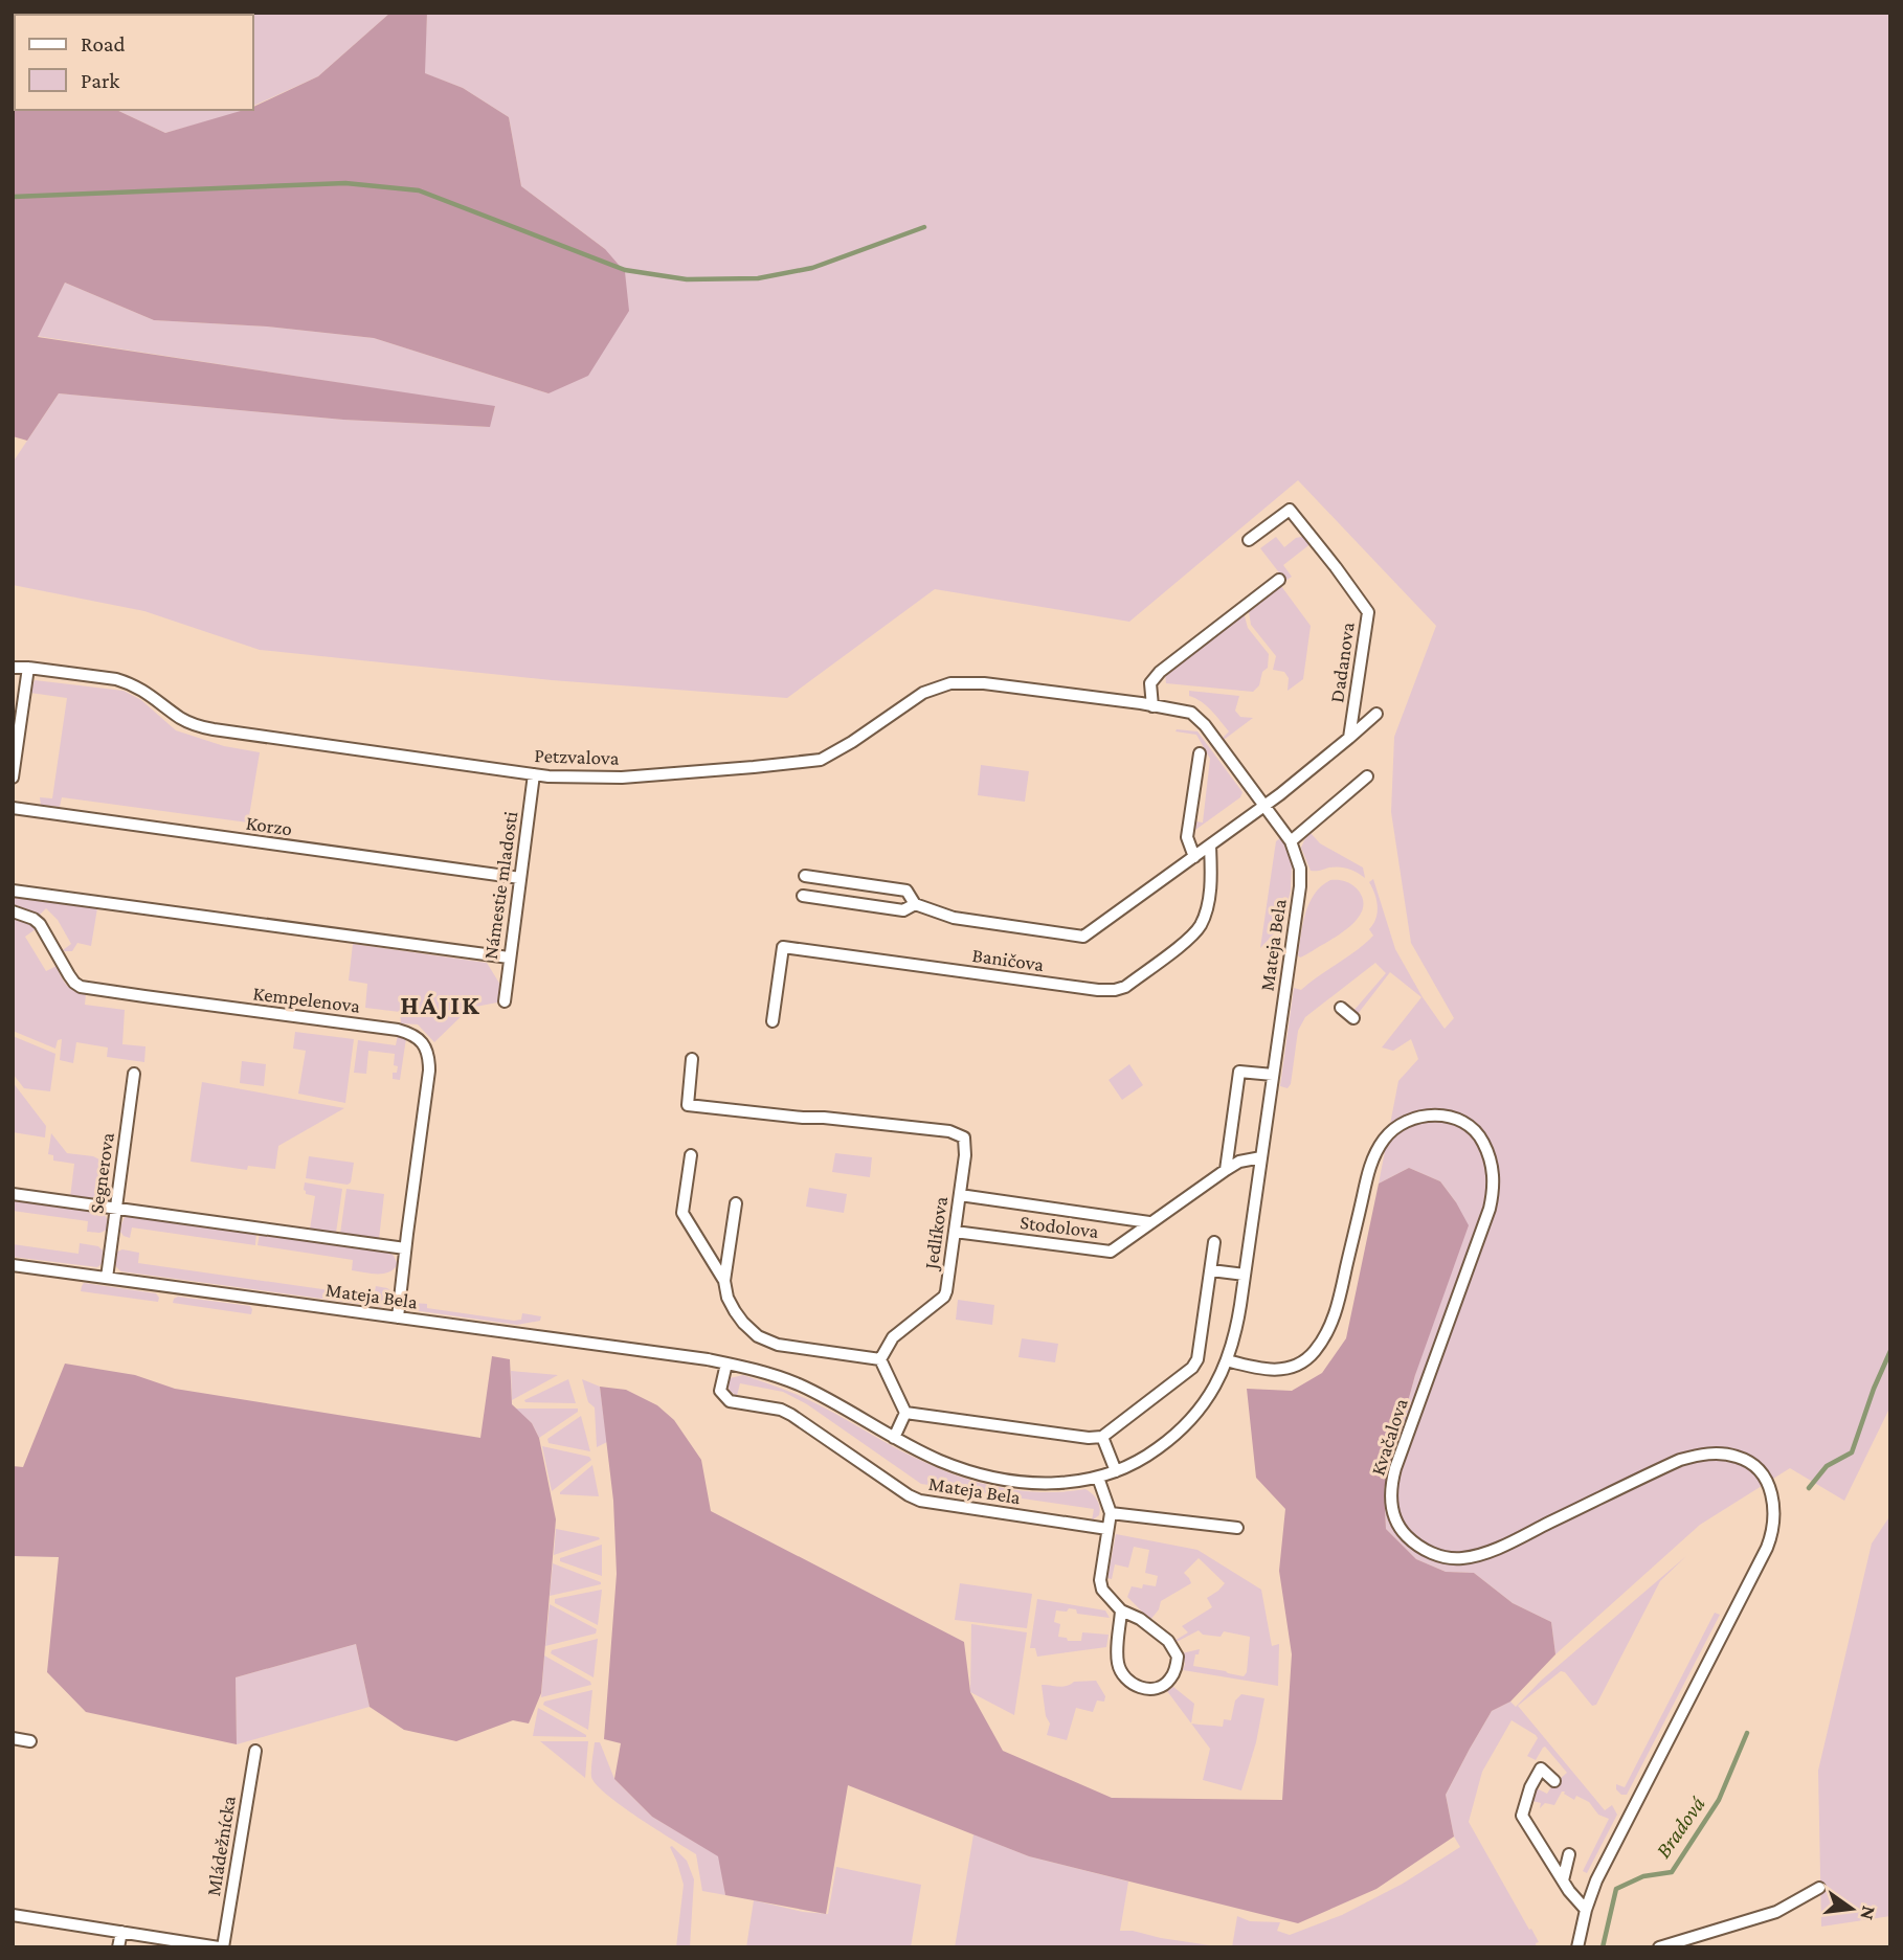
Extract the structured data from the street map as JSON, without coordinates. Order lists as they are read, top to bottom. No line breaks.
{"streets":{"street":["Dadanova","Petzvalova","Korzo","Námestie mladosti","Mateja Bela","Baničova","Kempelenova","Segnerova","Stodolova","Jedlíkova","Kvačalova","Mládežnícka"]},"crossings":[["Petzvalova","Námestie mladosti"],["Petzvalova","Mateja Bela"],["Korzo","Námestie mladosti"],["Mateja Bela","Baničova"],["Mateja Bela","Kempelenova"],["Mateja Bela","Segnerova"],["Mateja Bela","Stodolova"],["Mateja Bela","Kvačalova"],["Stodolova","Jedlíkova"]],"districts":["HÁJIK"],"water":["Bradová"],"legend":["Road","Park"],"north":"right"}
